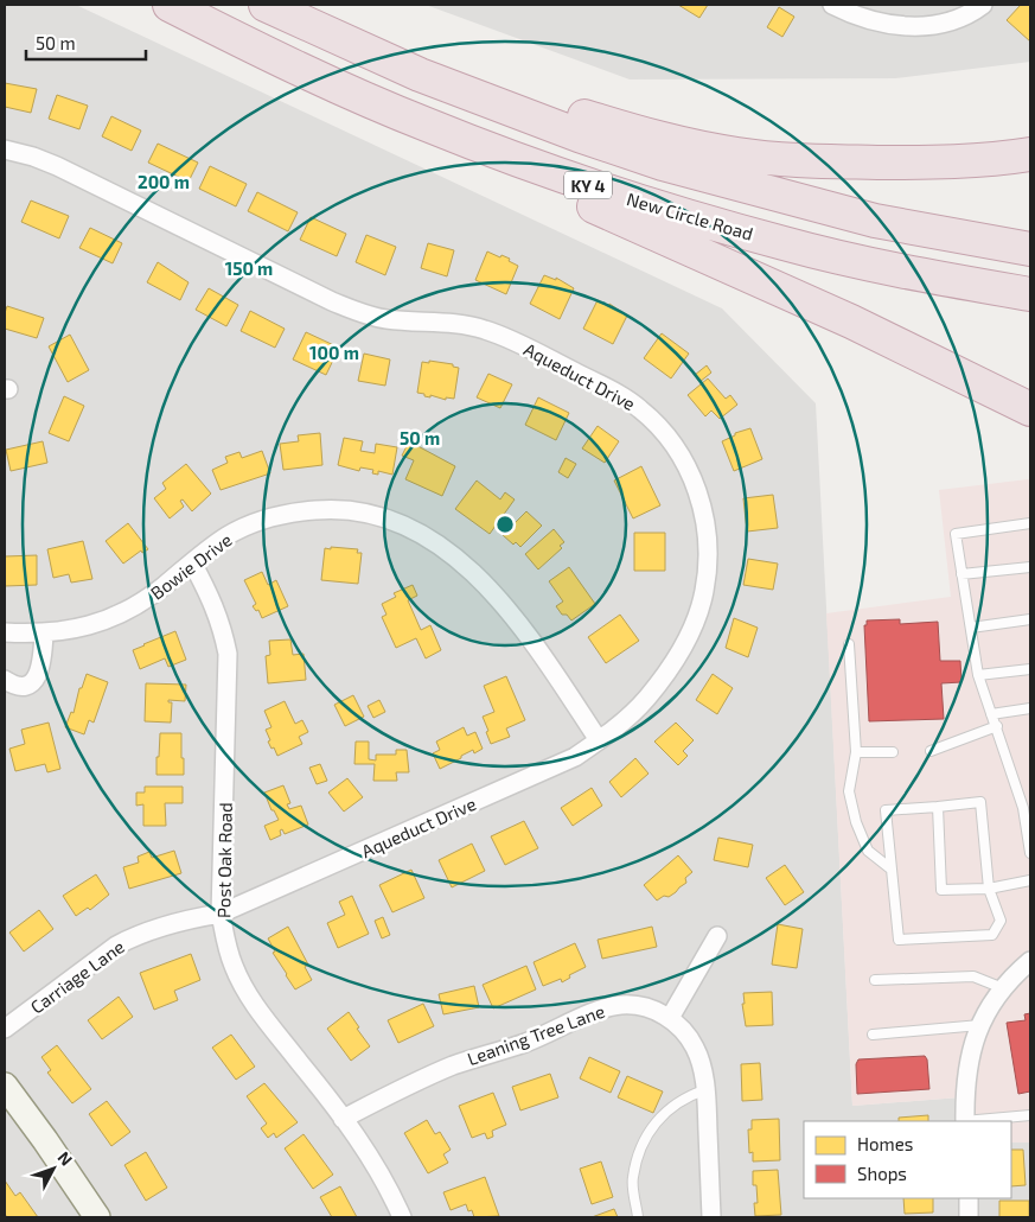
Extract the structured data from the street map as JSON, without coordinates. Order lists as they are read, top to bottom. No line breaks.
{"streets":{"highway":["KY 4","New Circle Road"],"street":["Aqueduct Drive","Bowie Drive","Post Oak Road","Carriage Lane","Leaning Tree Lane"]},"crossings":[["Aqueduct Drive","Bowie Drive"],["Aqueduct Drive","Post Oak Road"],["Aqueduct Drive","Carriage Lane"],["Bowie Drive","Post Oak Road"],["Post Oak Road","Carriage Lane"],["Post Oak Road","Leaning Tree Lane"]],"legend":["Homes","Shops"],"scale_bar":"50 m","north":"top right","rings":["200 m","150 m","100 m","50 m"]}
